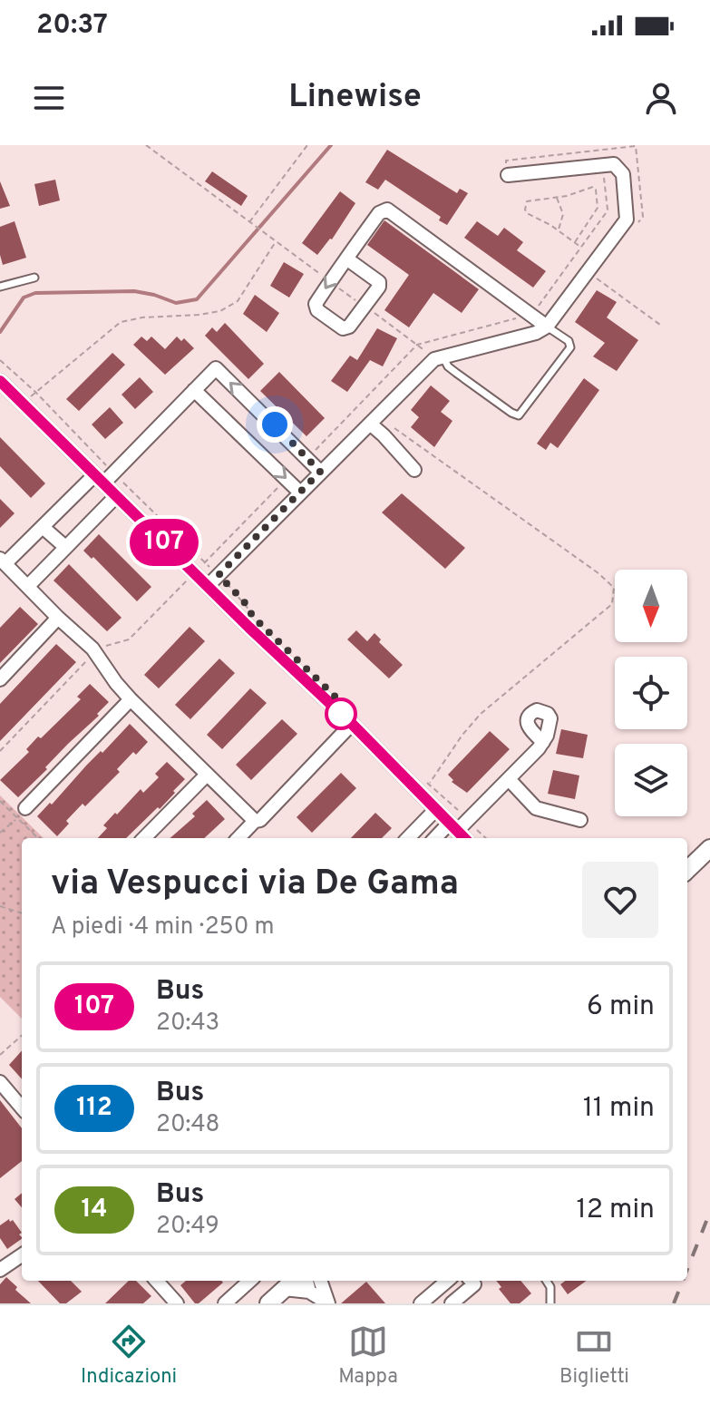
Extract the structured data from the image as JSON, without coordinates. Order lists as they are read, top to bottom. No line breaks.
{"lines":["bus line 107"],"north":"bottom","page":{"status":"20:37","header":"Linewise","on_map":"107","heading":["via Vespucci via De Gama","A piedi · 4 min · 250 m"],"list":[{"mark":"107","name":"Bus","note":"20:43","value":"6 min"},{"mark":"112","name":"Bus","note":"20:48","value":"11 min"},{"mark":"14","name":"Bus","note":"20:49","value":"12 min"}],"tabs":["Indicazioni","Mappa","Biglietti"]}}
